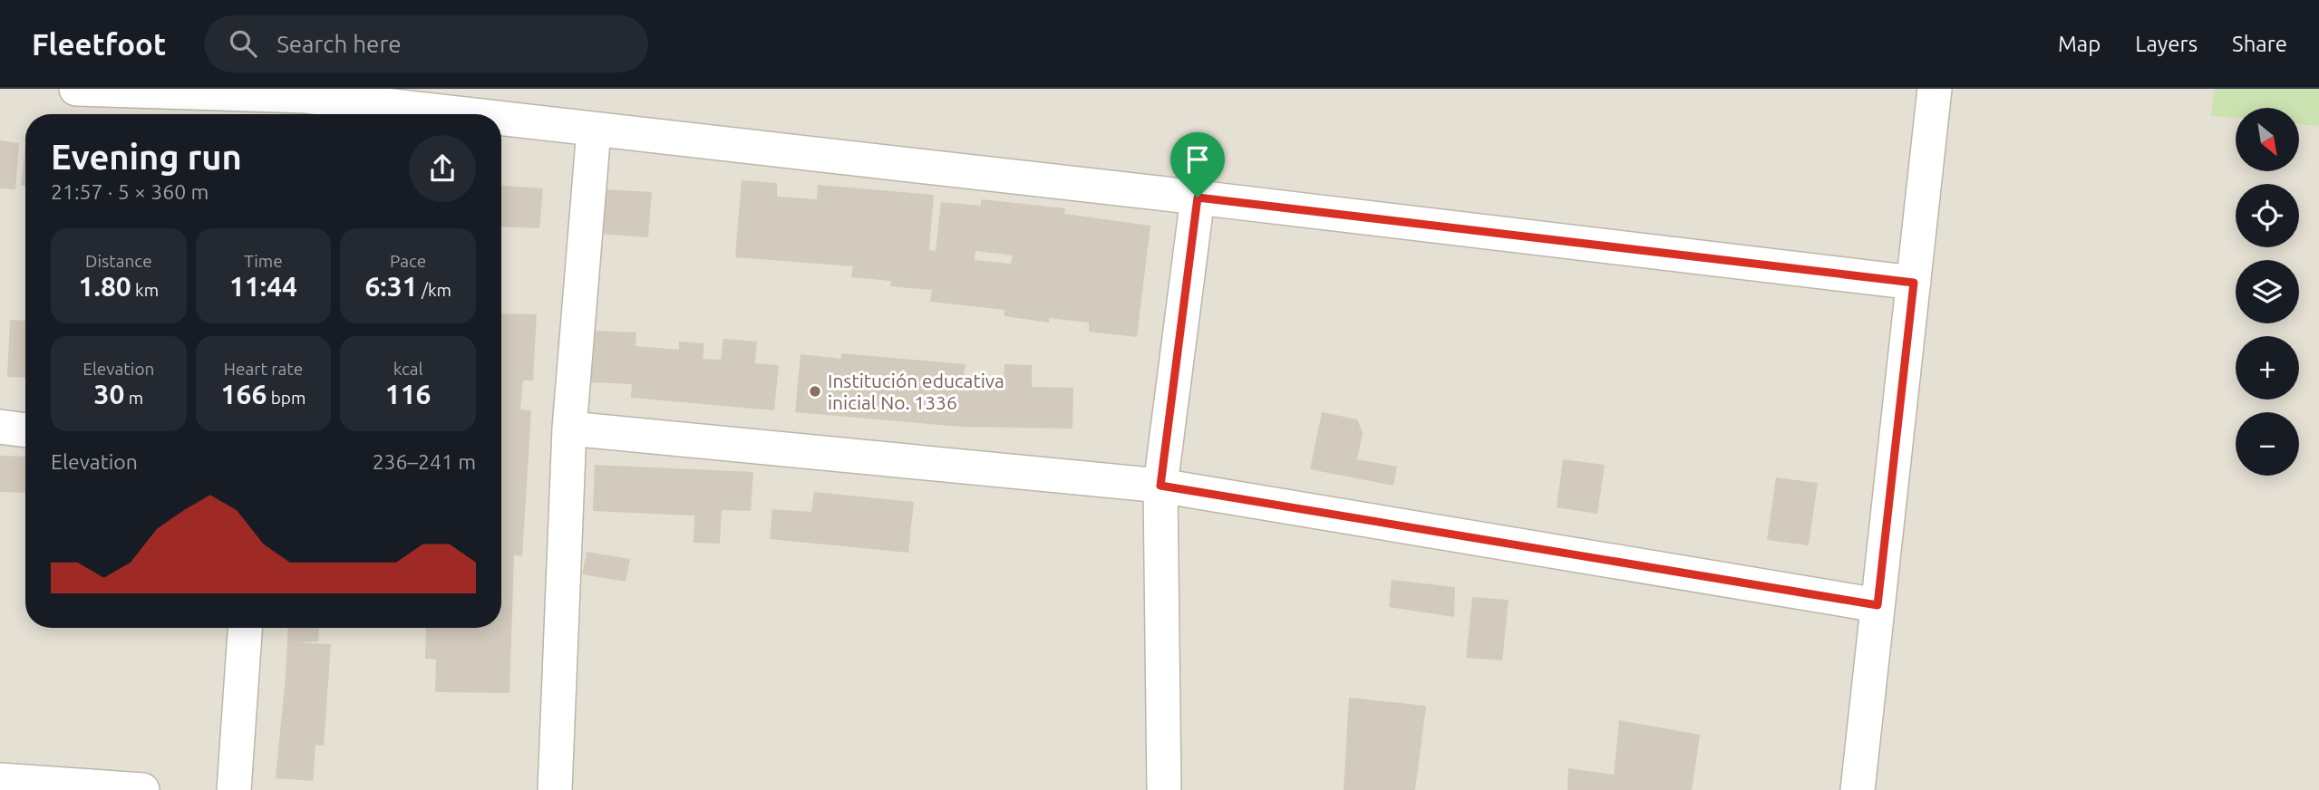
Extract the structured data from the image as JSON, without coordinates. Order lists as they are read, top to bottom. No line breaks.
{"places":["Institución educativa inicial No. 1336"],"north":"bottom right","page":{"header":"Fleetfoot","search":"Search here","nav":["Map","Layers","Share"],"map_buttons":["+","−"],"heading":["Evening run","21:57 · 5 × 360 m"],"stats":[["Distance","1.80 km"],["Time","11:44"],["Pace","6:31 /km"],["Elevation","30 m"],["Heart rate","166 bpm"],["kcal","116"]],"chart":["Elevation","236–241 m"]}}
